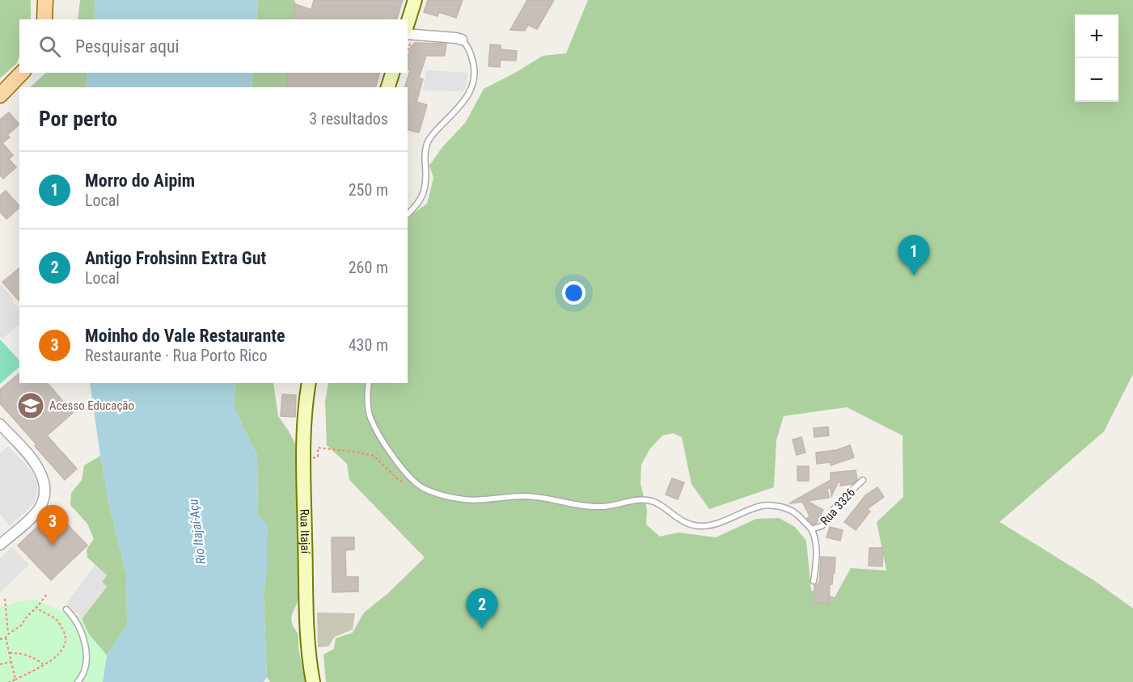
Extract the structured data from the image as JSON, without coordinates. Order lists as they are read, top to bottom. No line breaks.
{"streets":{"main road":["Rua Itajaí"],"lane":["Rua 3326"]},"water":["Rio Itajaí-Açu"],"places":{"school or university":["Acesso Educação"]},"page":{"map_buttons":["+","−"],"search":"Pesquisar aqui","heading":["Por perto","3 resultados"],"list":[{"mark":"1","name":"Morro do Aipim","note":"Local","value":"250 m"},{"mark":"2","name":"Antigo Frohsinn Extra Gut","note":"Local","value":"260 m"},{"mark":"3","name":"Moinho do Vale Restaurante","note":"Restaurante · Rua Porto Rico","value":"430 m"}],"pins":["1","3","2"]}}
